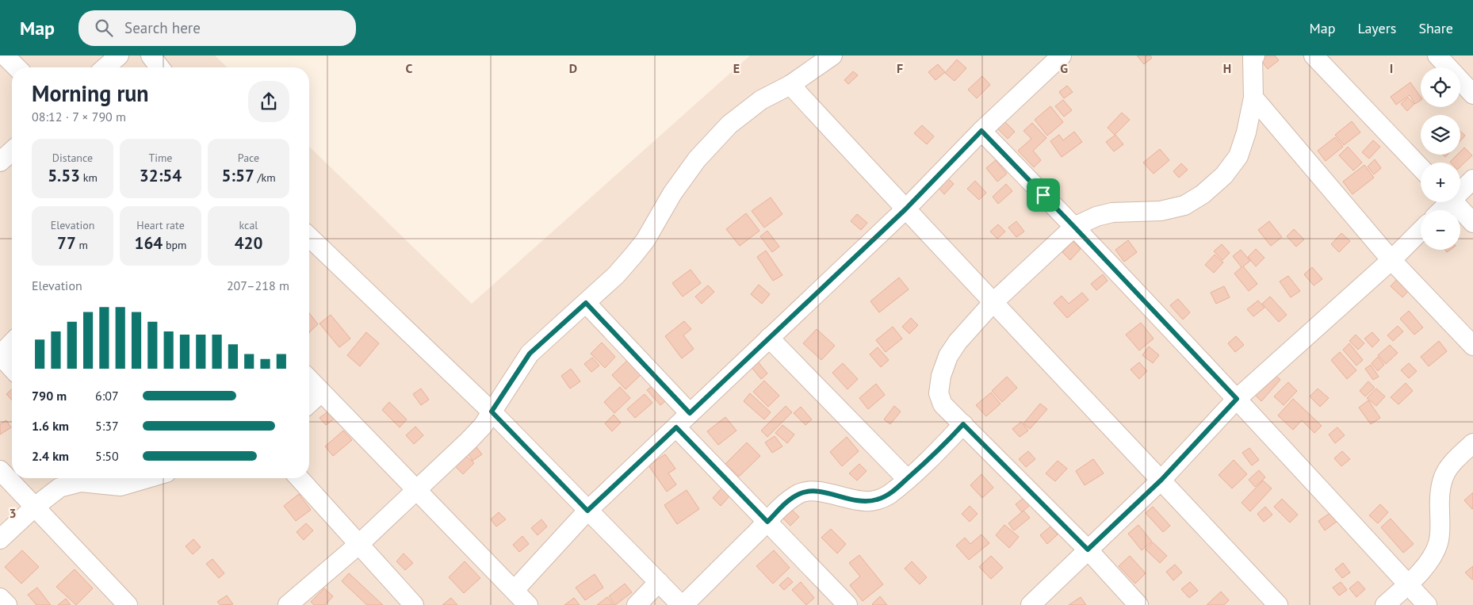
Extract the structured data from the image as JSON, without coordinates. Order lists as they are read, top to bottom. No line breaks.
{"page":{"header":"Map","search":"Search here","nav":["Map","Layers","Share"],"map_buttons":["+","−"],"heading":["Morning run","08:12 · 7 × 790 m"],"stats":[["Distance","5.53 km"],["Time","32:54"],["Pace","5:57 /km"],["Elevation","77 m"],["Heart rate","164 bpm"],["kcal","420"]],"chart":["Elevation","207–218 m"],"list":[{"name":"790 m","note":"6:07"},{"name":"1.6 km","note":"5:37"},{"name":"2.4 km","note":"5:50"}]},"grid":{"columns":["C","D","E","F","G","H","I"],"rows":["3"]}}
